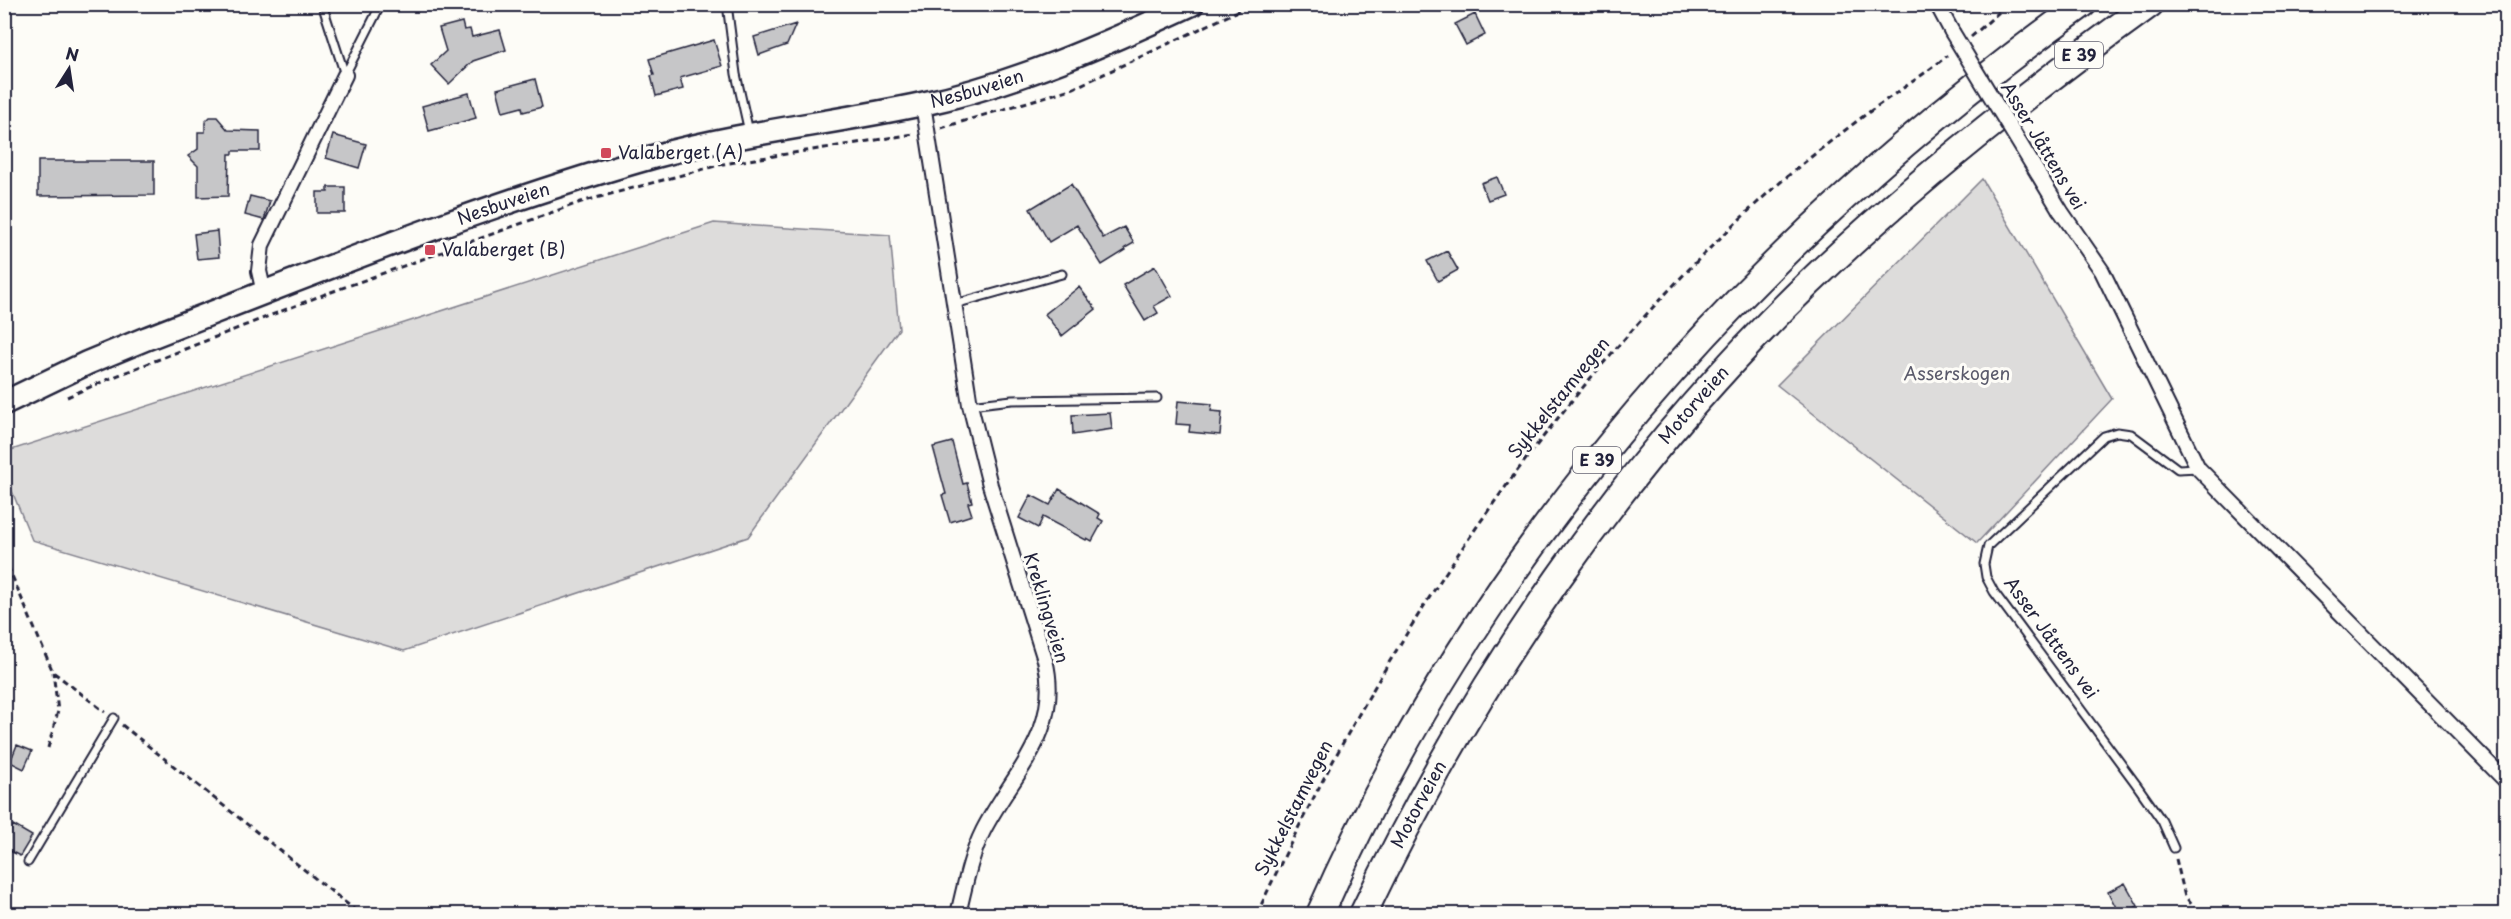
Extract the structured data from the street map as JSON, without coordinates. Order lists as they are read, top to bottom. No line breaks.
{"streets":{"highway":["E 39","Motorveien"],"main road":["Nesbuveien"],"street":["Asser Jåttens vei","Kreklingveien"],"path":["Sykkelstamvegen"]},"crossings":[["Nesbuveien","Kreklingveien"]],"parks":["Asserskogen"],"places":{"transit":["Valaberget (A)","Valaberget (B)"]},"north":"top"}
